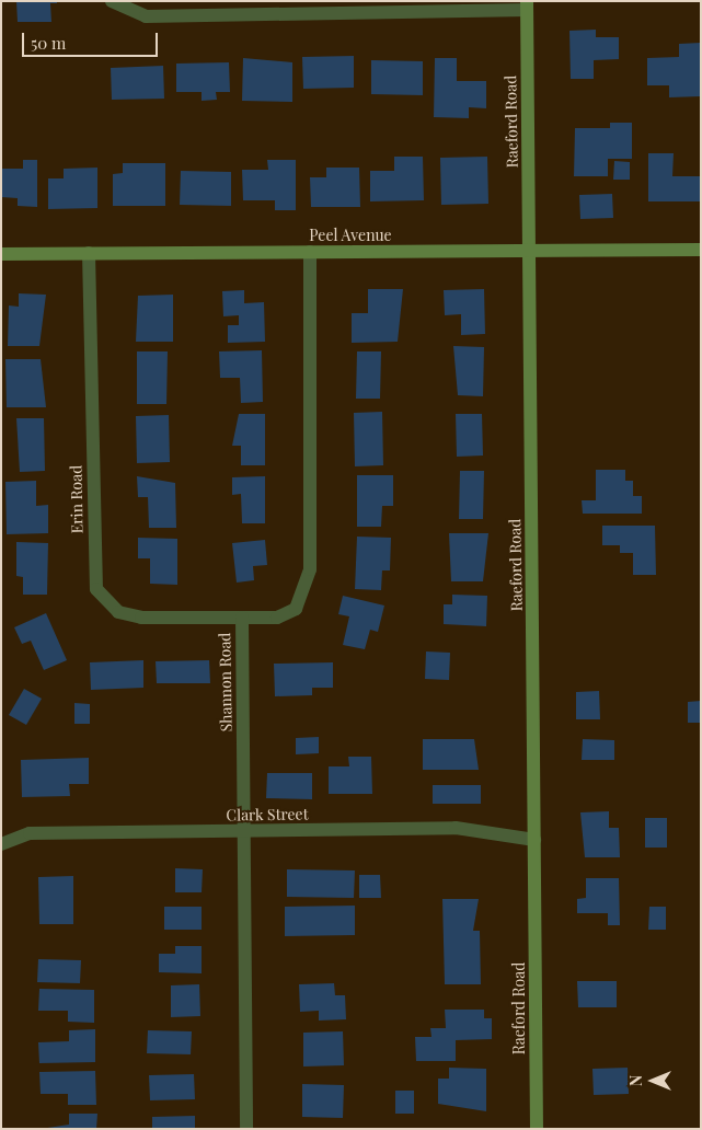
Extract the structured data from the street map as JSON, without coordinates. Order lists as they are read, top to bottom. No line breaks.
{"streets":{"street":["Raeford Road","Peel Avenue","Erin Road","Shannon Road","Clark Street"]},"crossings":[["Raeford Road","Peel Avenue"],["Raeford Road","Clark Street"],["Peel Avenue","Erin Road"],["Peel Avenue","Shannon Road"],["Erin Road","Shannon Road"],["Shannon Road","Clark Street"]],"scale_bar":"50 m","north":"left"}
